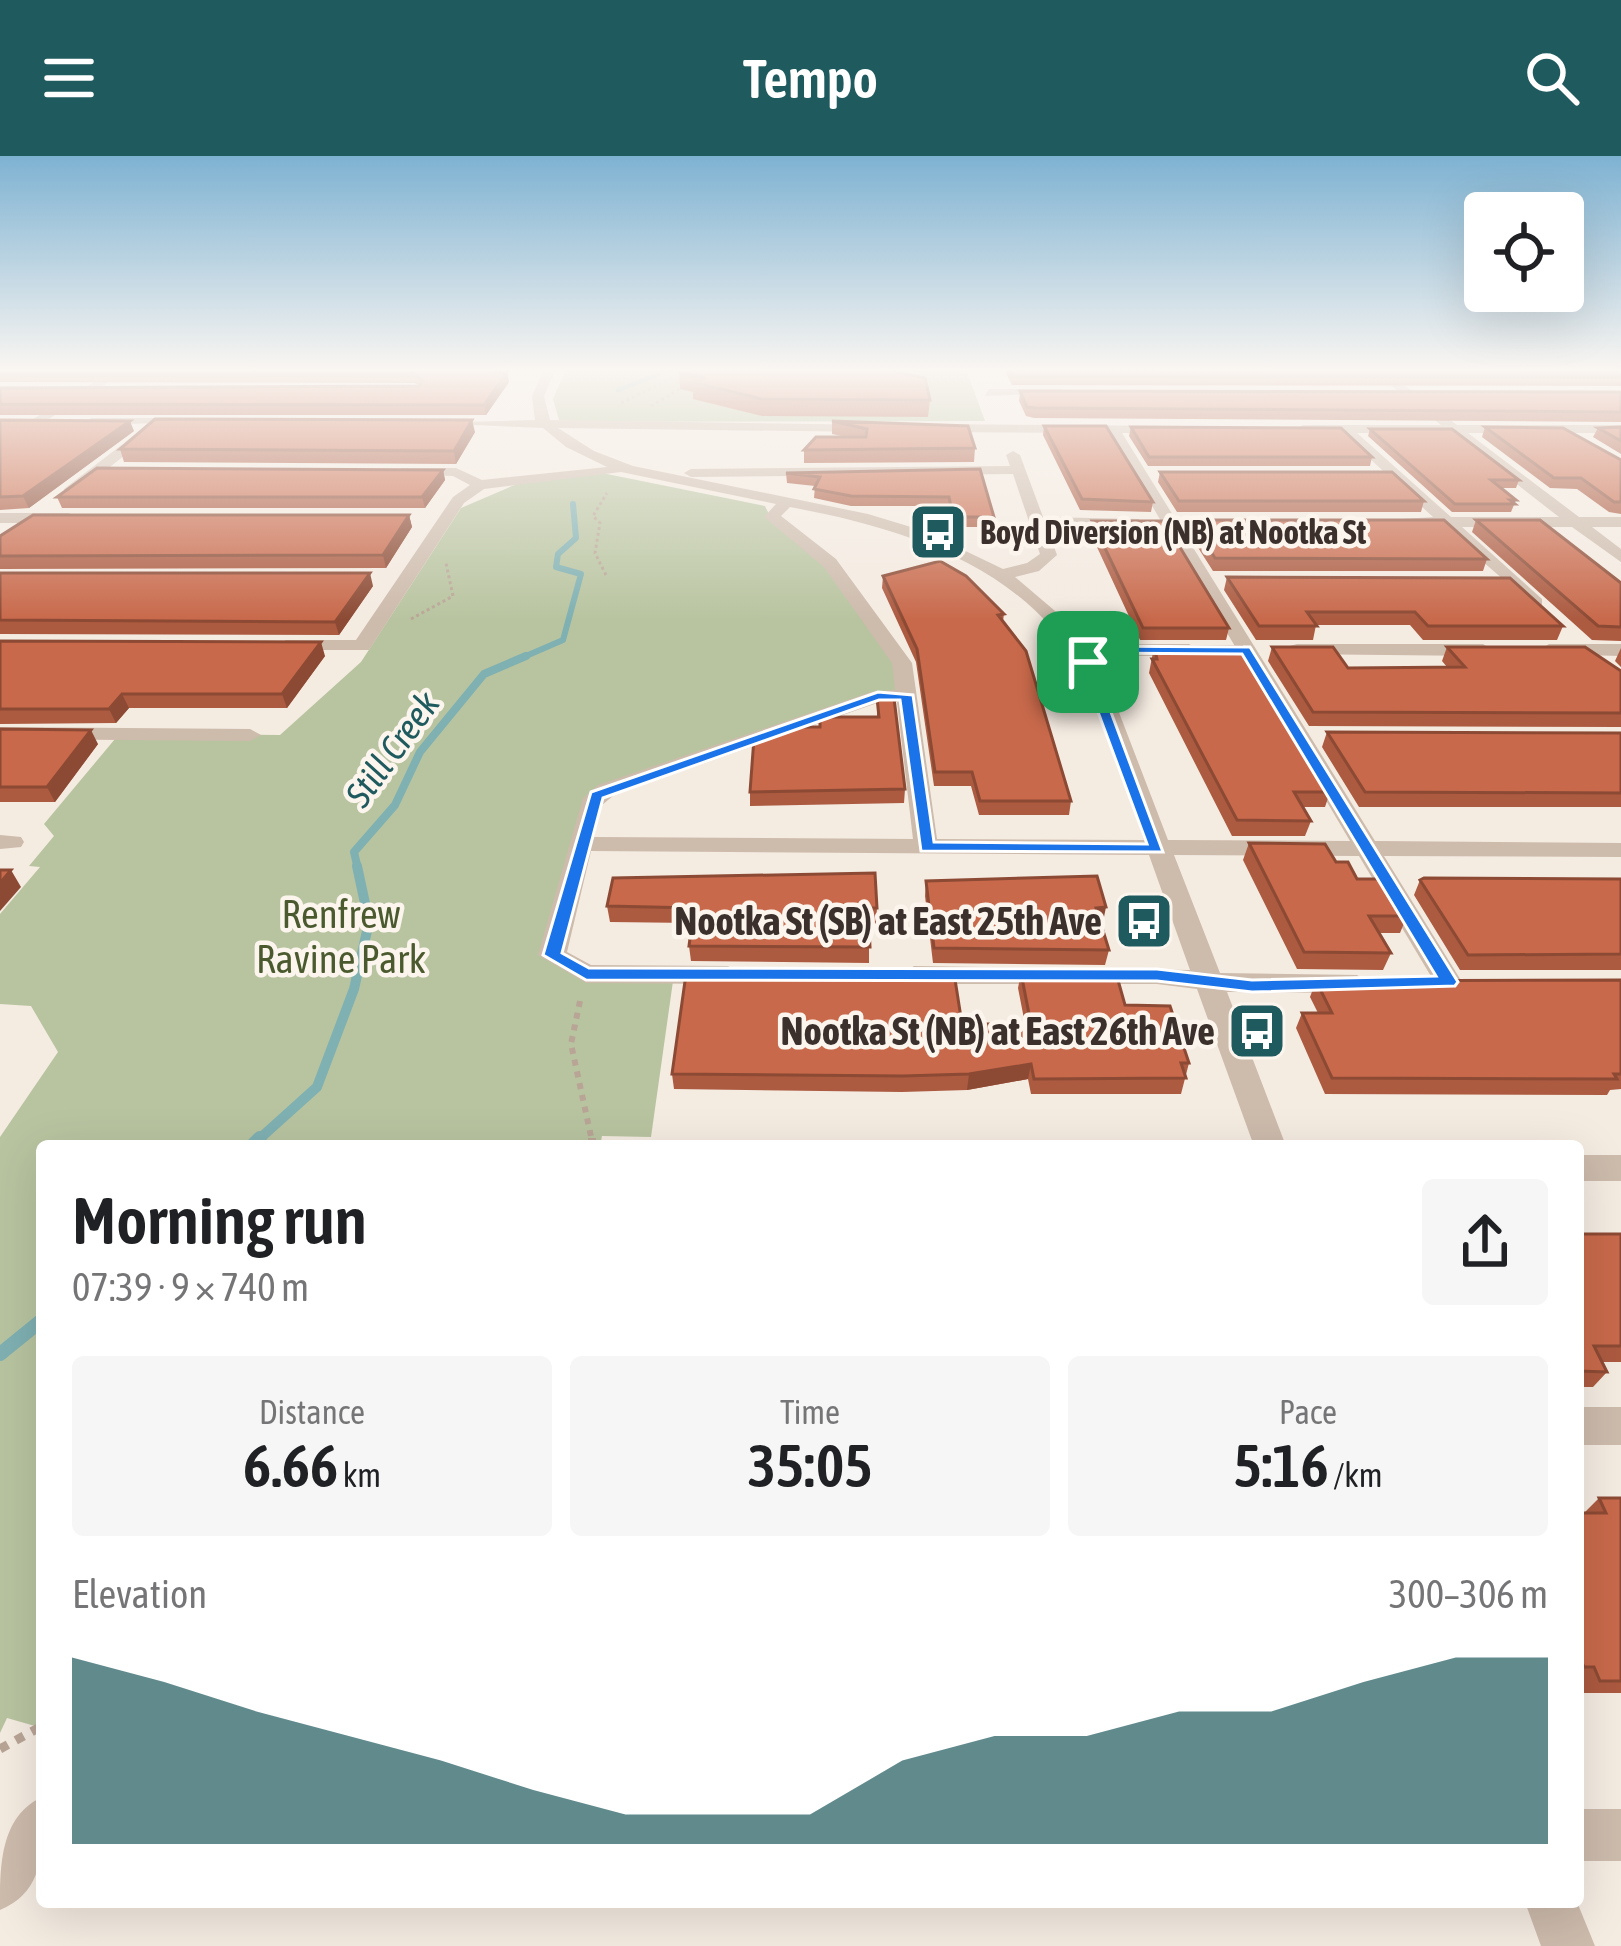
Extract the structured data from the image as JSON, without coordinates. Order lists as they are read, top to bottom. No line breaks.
{"water":["Still Creek"],"parks":["Renfrew Ravine Park"],"places":{"bus stop":["Boyd Diversion (NB) at Nootka St","Nootka St (SB) at East 25th Ave","Nootka St (NB) at East 26th Ave"]},"page":{"header":"Tempo","heading":["Morning run","07:39 · 9 × 740 m"],"stats":[["Distance","6.66 km"],["Time","35:05"],["Pace","5:16 /km"]],"chart":["Elevation","300–306 m"]}}
